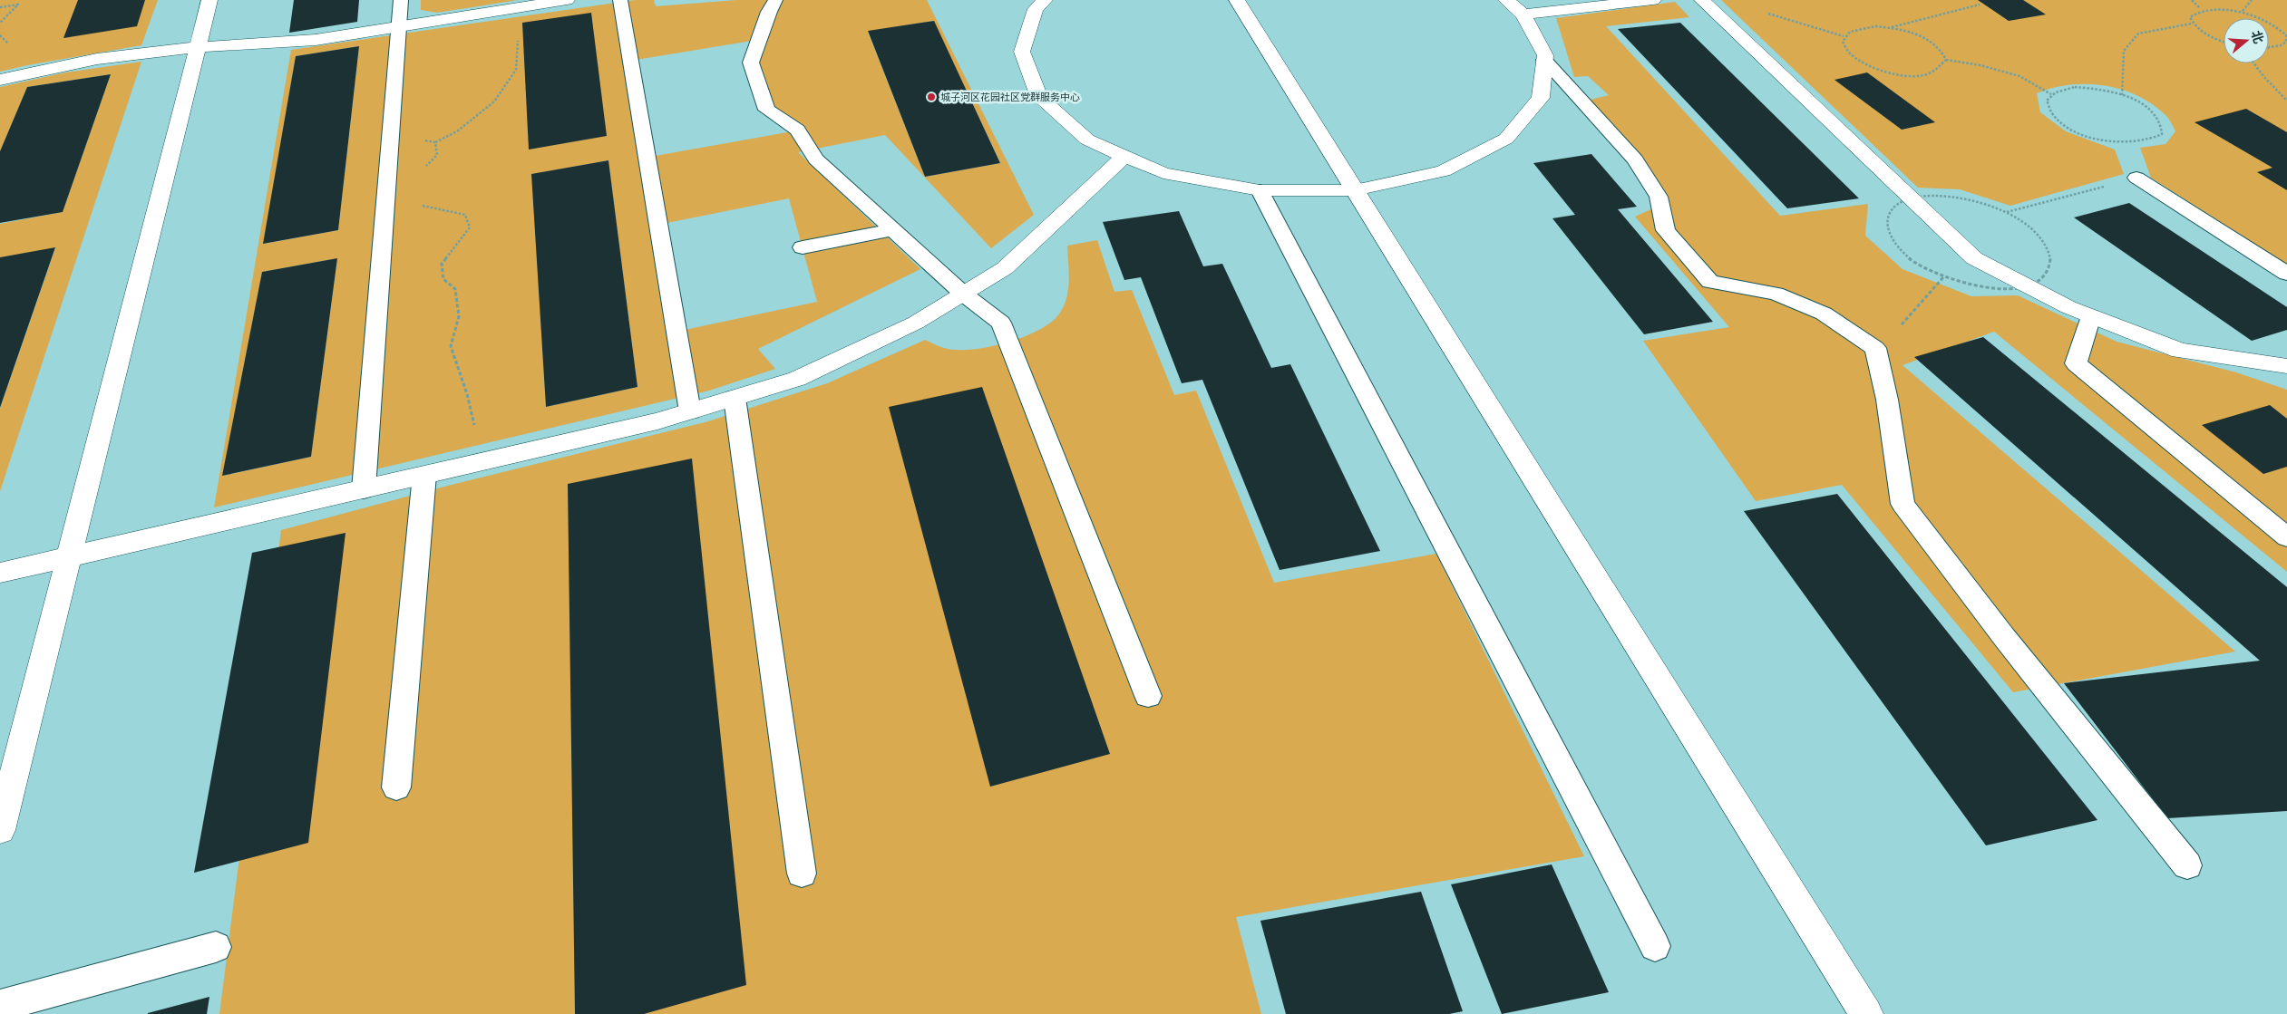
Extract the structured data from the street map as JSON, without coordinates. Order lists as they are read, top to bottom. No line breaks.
{"places":["城子河区花园社区党群服务中心"],"north":"right"}
